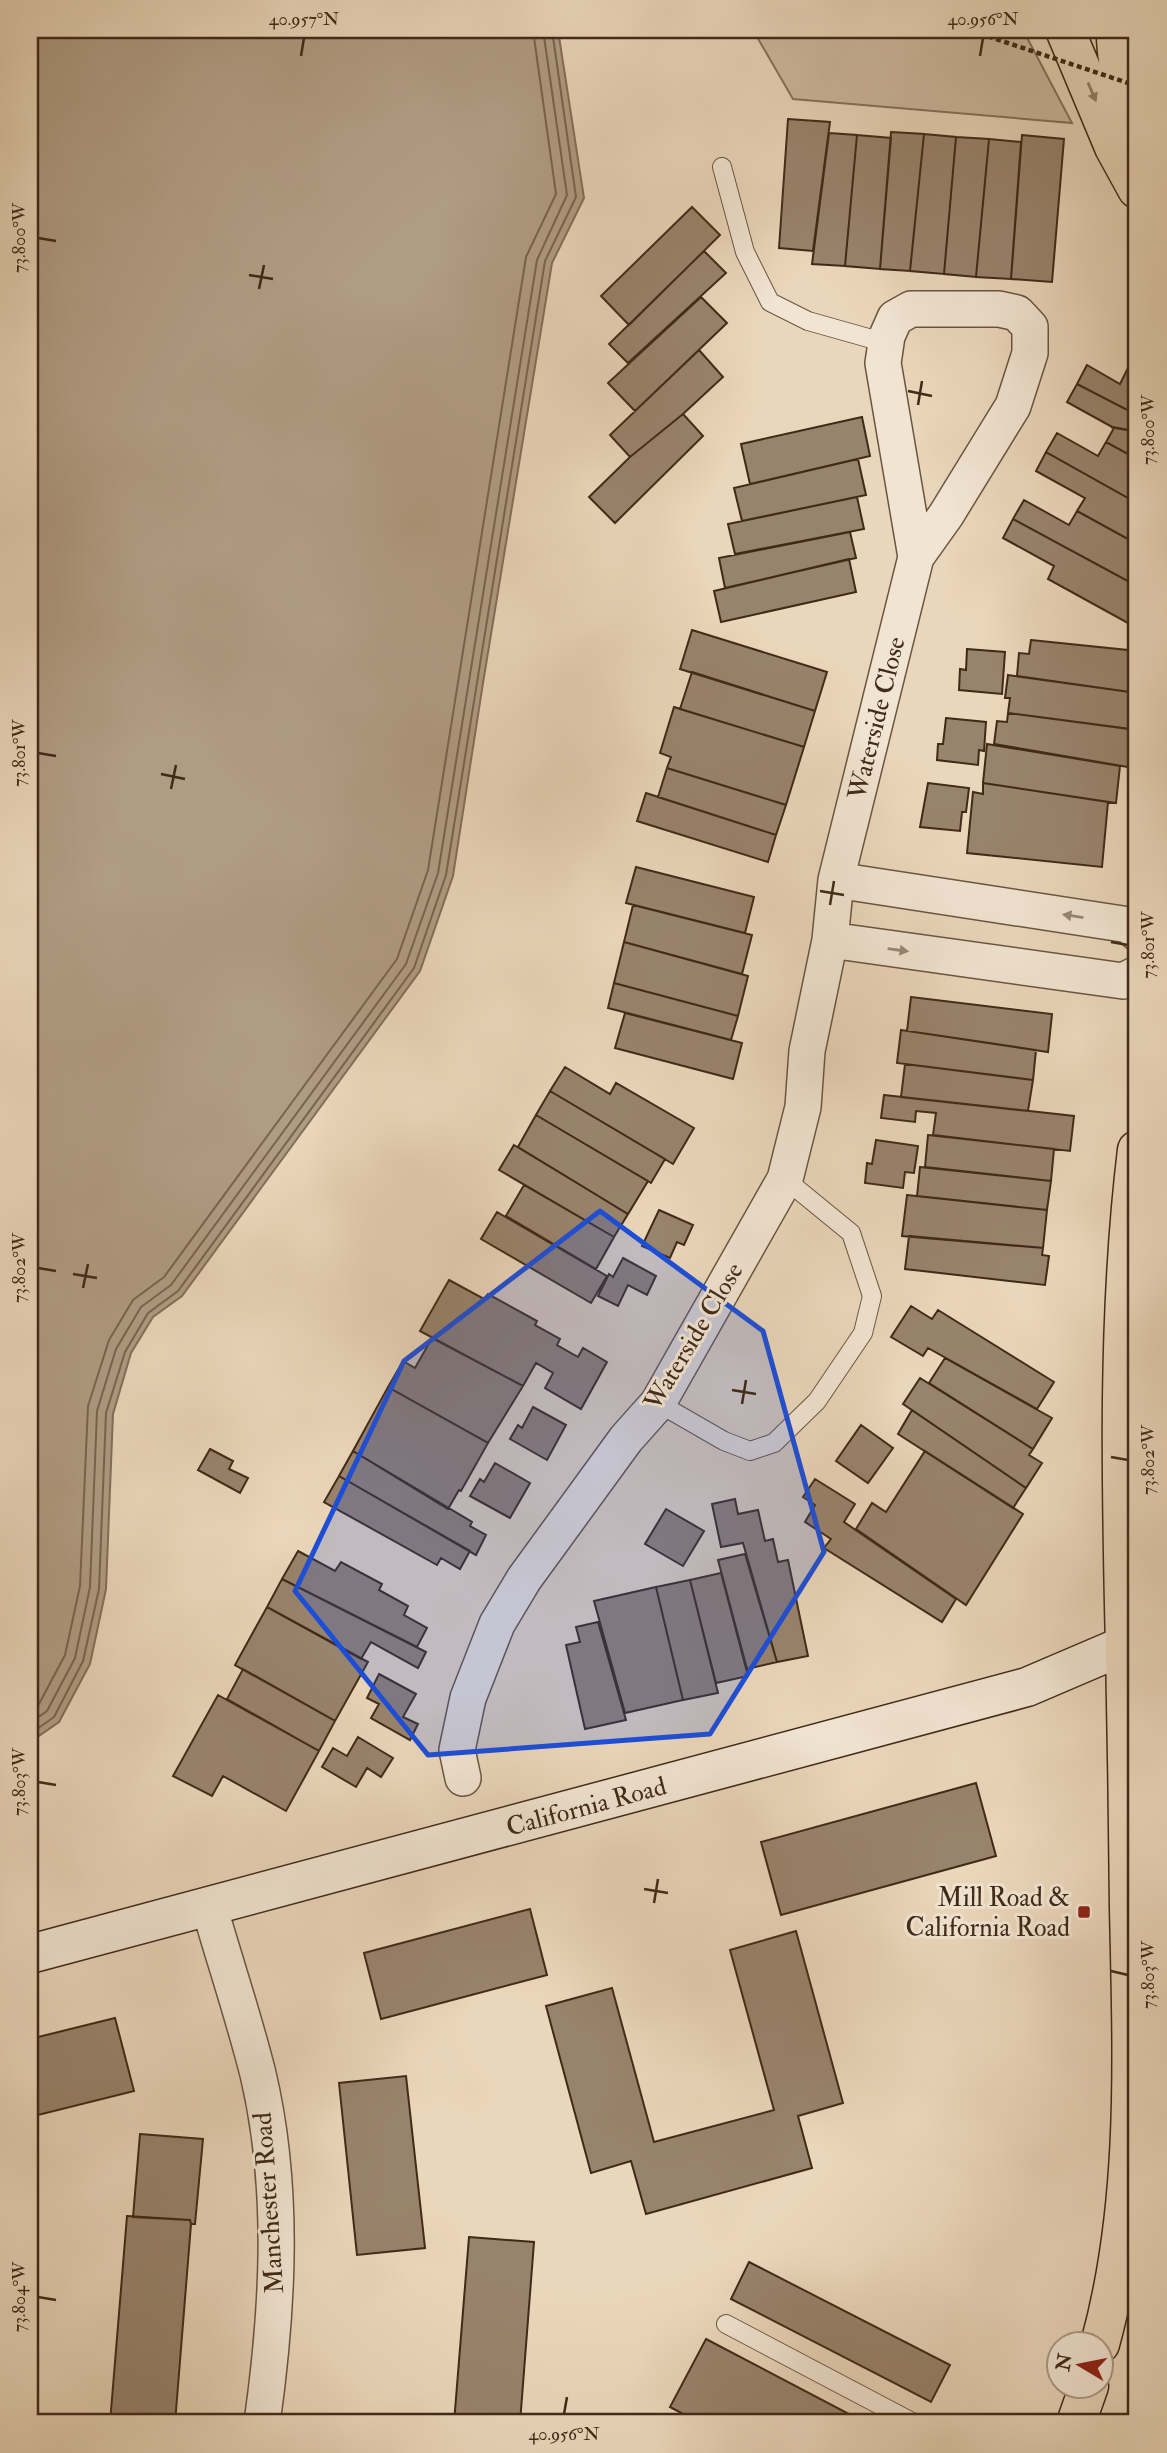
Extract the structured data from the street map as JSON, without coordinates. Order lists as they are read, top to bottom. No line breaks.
{"streets":{"main road":["California Road"],"street":["Waterside Close","Manchester Road"]},"crossings":[["California Road","Manchester Road"]],"places":{"transit":["Mill Road & California Road"]},"north":"left","coordinates":["40.957°N","40.956°N","73.800°W","73.801°W","73.802°W","73.803°W","73.804°W"]}
